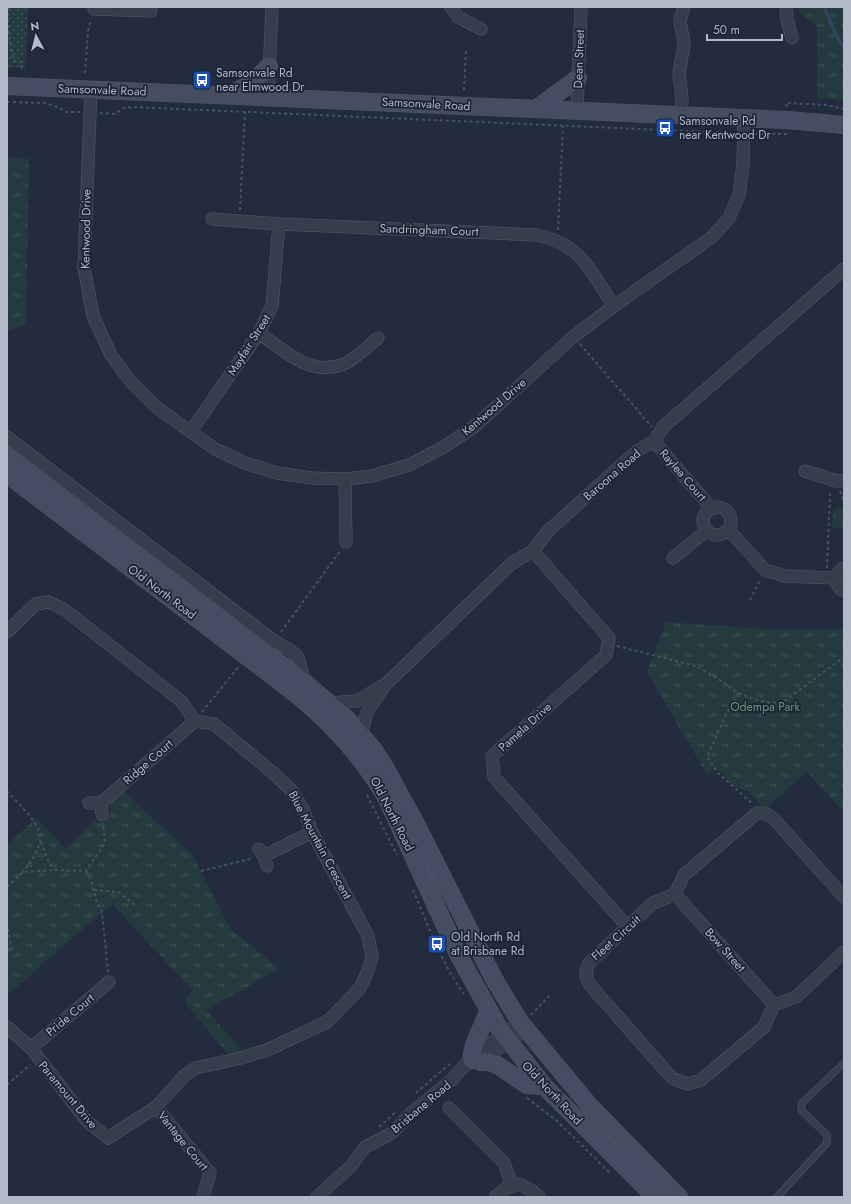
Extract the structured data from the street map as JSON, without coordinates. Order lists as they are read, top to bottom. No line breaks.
{"streets":{"main road":["Samsonvale Road","Old North Road"],"street":["Dean Street","Kentwood Drive","Sandringham Court","Mayfair Street","Baroona Road","Raylea Court","Pamela Drive","Ridge Court","Blue Mountain Crescent","Fleet Circuit","Bow Street","Pride Court","Paramount Drive","Brisbane Road","Vantage Court"]},"crossings":[["Dean Street","Samsonvale Road"],["Samsonvale Road","Kentwood Drive"],["Kentwood Drive","Sandringham Court"],["Kentwood Drive","Mayfair Street"],["Sandringham Court","Mayfair Street"],["Baroona Road","Raylea Court"],["Baroona Road","Old North Road"],["Old North Road","Brisbane Road"],["Pamela Drive","Fleet Circuit"],["Ridge Court","Blue Mountain Crescent"],["Blue Mountain Crescent","Paramount Drive"],["Blue Mountain Crescent","Vantage Court"],["Fleet Circuit","Bow Street"],["Pride Court","Paramount Drive"],["Paramount Drive","Vantage Court"]],"parks":["Odempa Park"],"places":{"bus stop":["Samsonvale Rd near Elmwood Dr","Samsonvale Rd near Kentwood Dr","Old North Rd at Brisbane Rd"]},"scale_bar":"50 m","north":"top"}
